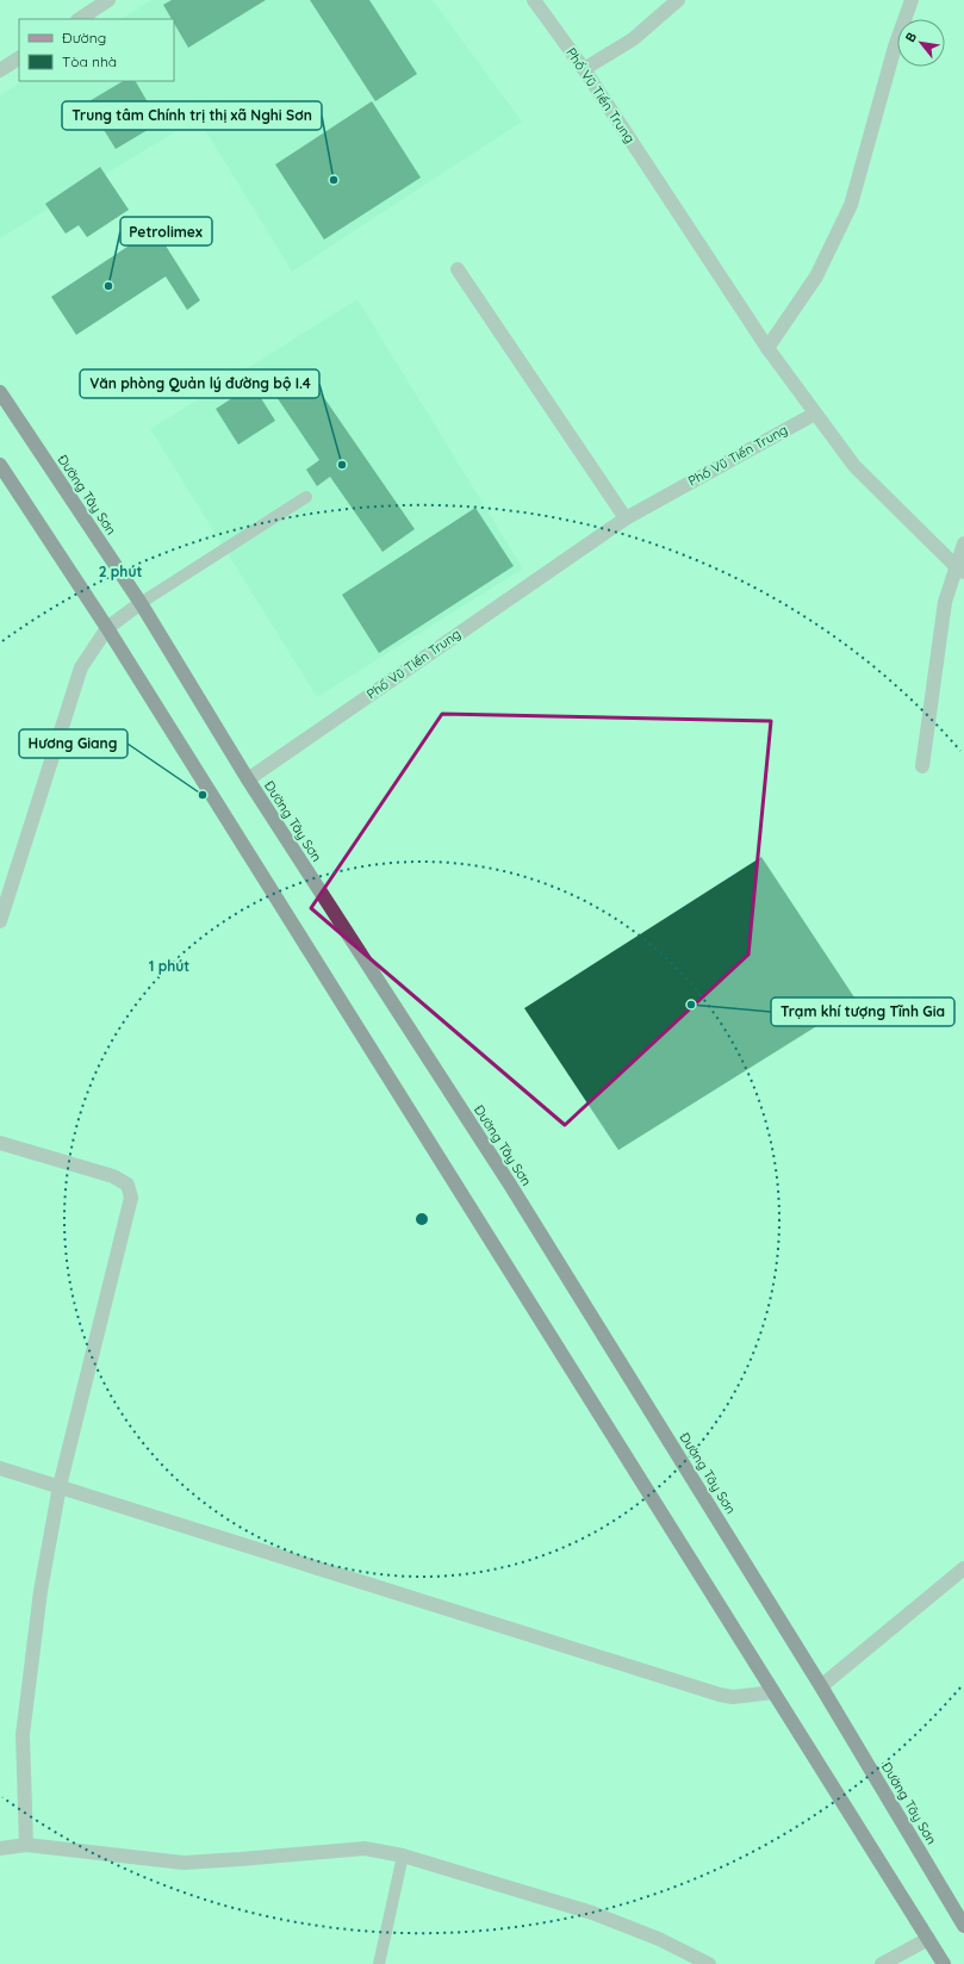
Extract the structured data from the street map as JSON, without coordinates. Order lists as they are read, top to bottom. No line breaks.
{"streets":{"highway":["Đường Tây Sơn"],"street":["Phố Vũ Tiến Trung"]},"crossings":[["Phố Vũ Tiến Trung","Đường Tây Sơn"]],"places":["Trung tâm Chính trị thị xã Nghi Sơn","Petrolimex","Văn phòng Quản lý đường bộ I.4","Hương Giang","Trạm khí tượng Tĩnh Gia"],"legend":["Đường","Tòa nhà"],"north":"top left","rings":["2 phút","1 phút"]}
